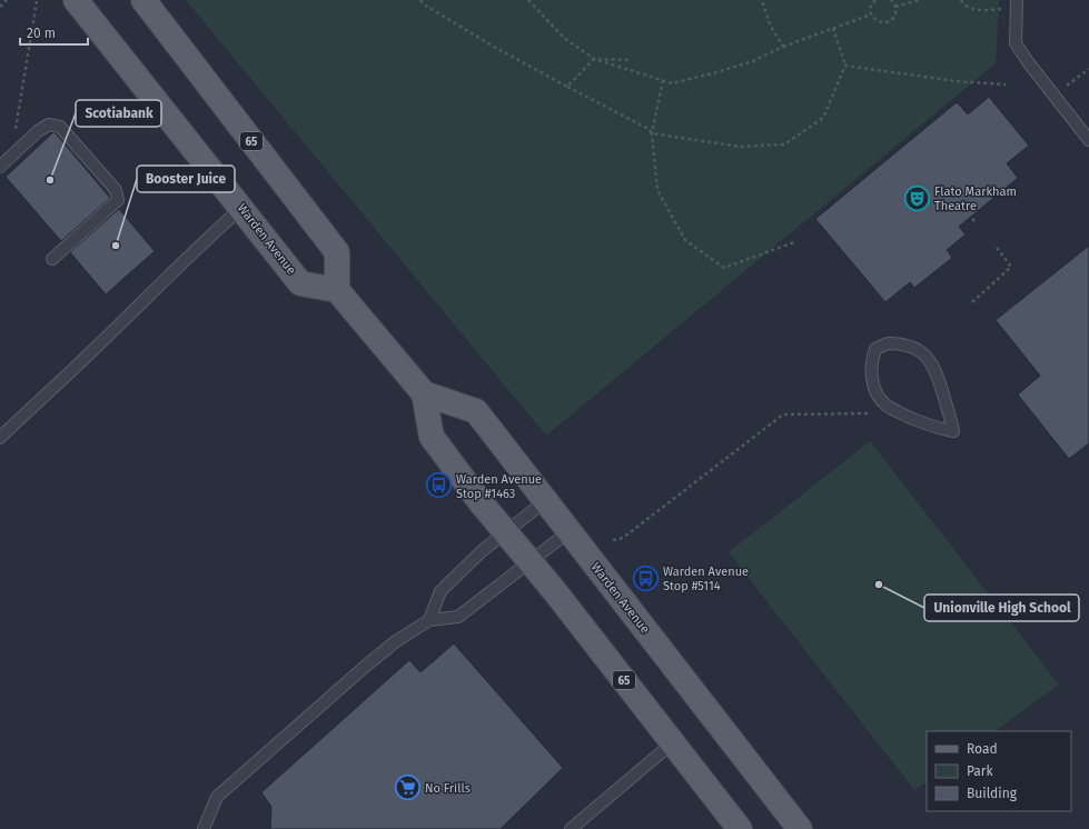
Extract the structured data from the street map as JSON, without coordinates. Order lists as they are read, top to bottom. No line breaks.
{"streets":{"main road":["65","Warden Avenue"]},"crossings":[["65","Warden Avenue"]],"places":{"other":["Scotiabank","Booster Juice","Unionville High School"],"theatre":["Flato Markham Theatre"],"bus stop":["Warden Avenue Stop #1463","Warden Avenue Stop #5114"],"supermarket":["No Frills"]},"legend":["Road","Park","Building"],"scale_bar":"20 m"}
